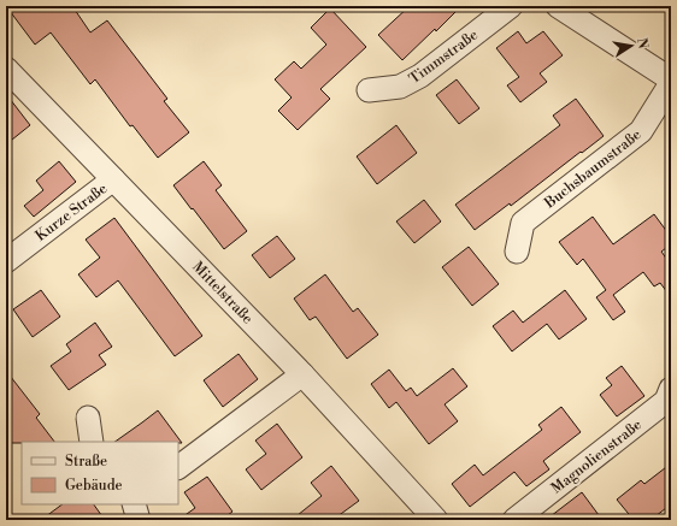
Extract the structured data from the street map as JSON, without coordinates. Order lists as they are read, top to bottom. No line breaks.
{"streets":{"street":["Timmstraße","Buchsbaumstraße","Kurze Straße","Mittelstraße","Magnolienstraße"]},"crossings":[["Kurze Straße","Mittelstraße"]],"legend":["Straße","Gebäude"],"north":"right"}
